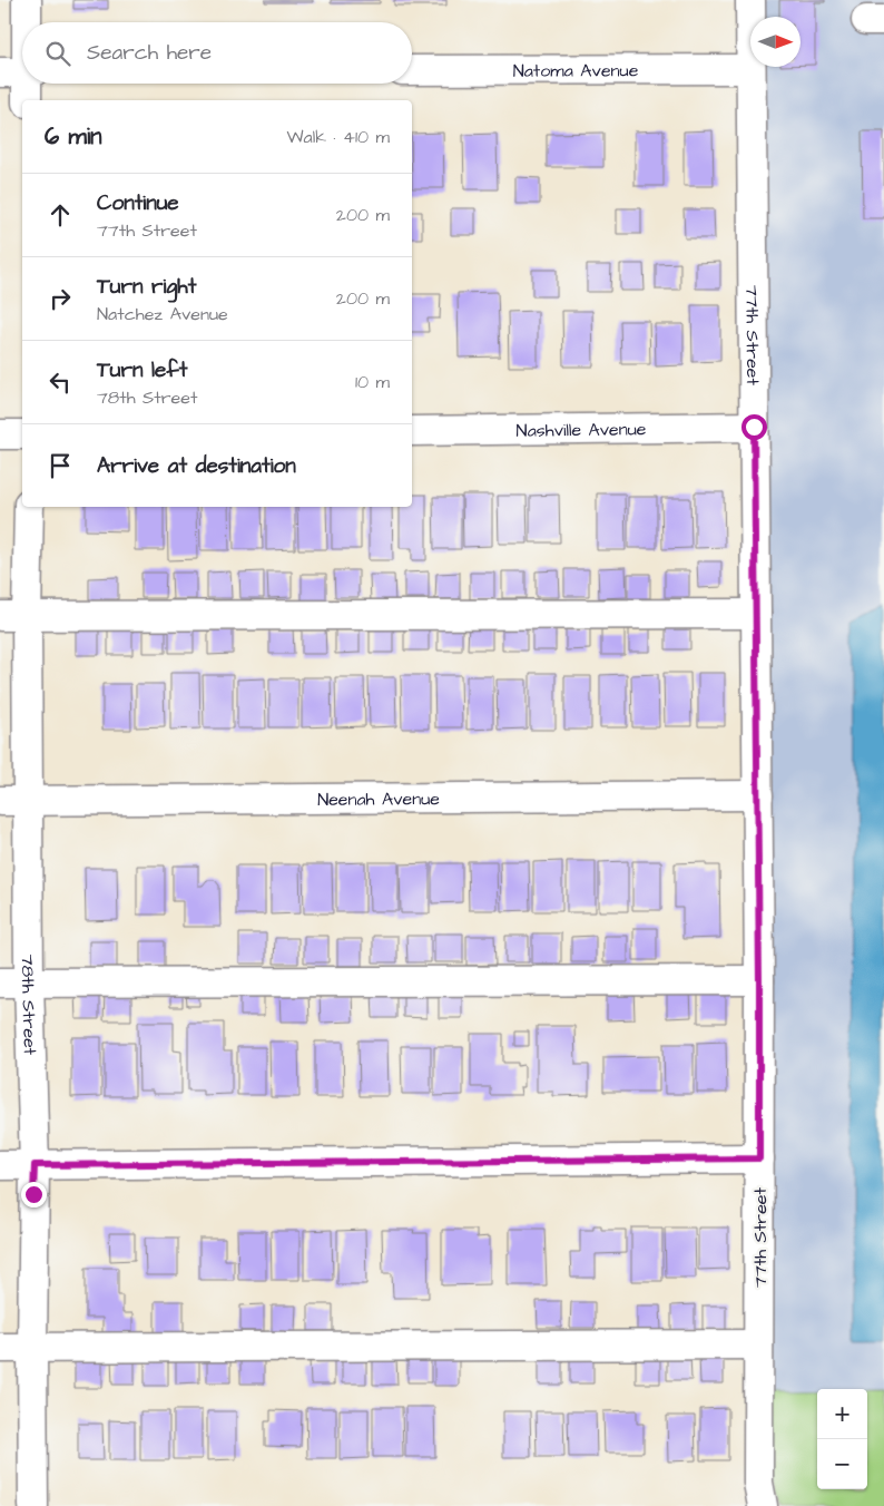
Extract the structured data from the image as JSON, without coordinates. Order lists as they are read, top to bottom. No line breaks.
{"streets":{"street":["Natoma Avenue","77th Street","Nashville Avenue","Neenah Avenue","78th Street"]},"crossings":[["Natoma Avenue","77th Street"],["77th Street","Nashville Avenue"],["77th Street","Neenah Avenue"],["Neenah Avenue","78th Street"]],"north":"right","page":{"search":"Search here","heading":["6 min","Walk · 410 m"],"list":[["Continue","77th Street","200 m"],["Turn right","Natchez Avenue","200 m"],["Turn left","78th Street","10 m"],"Arrive at destination"],"map_buttons":["+","−"]}}
